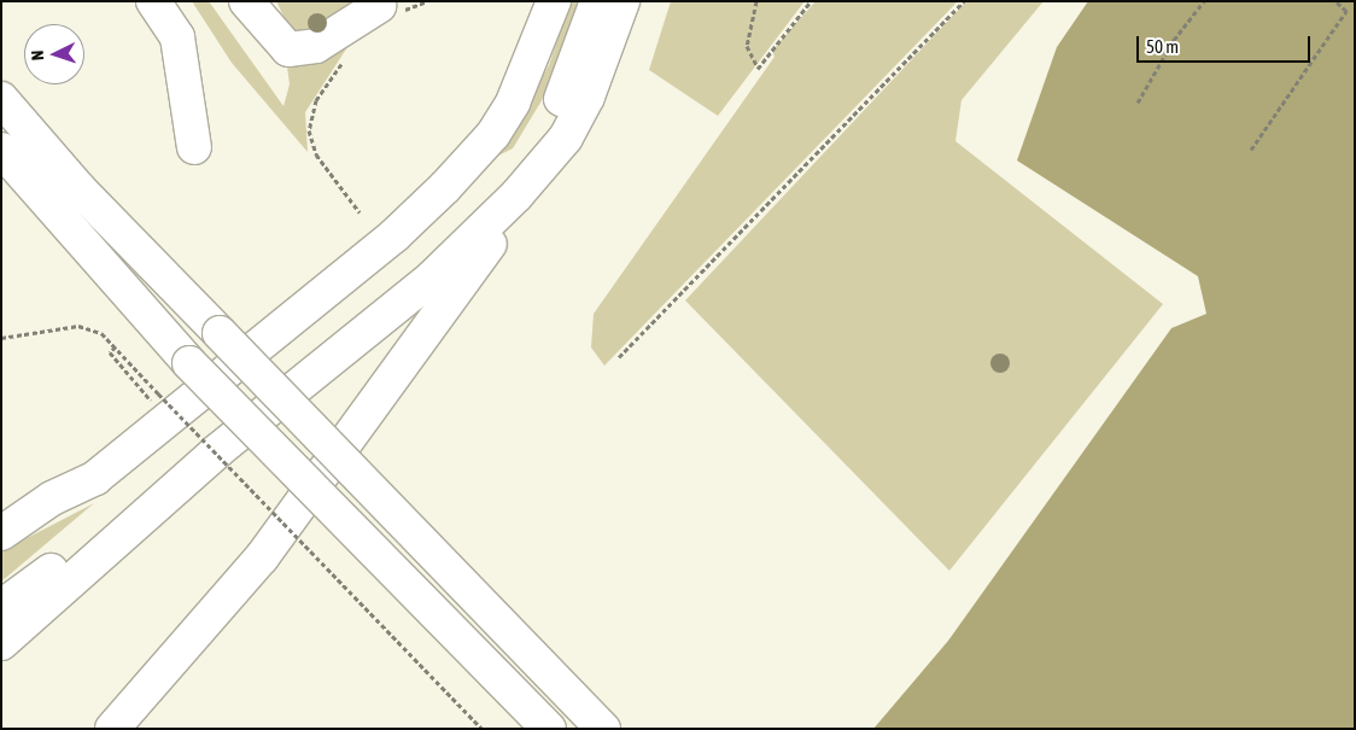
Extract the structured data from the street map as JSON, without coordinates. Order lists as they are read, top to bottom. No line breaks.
{"scale_bar":"50 m","north":"left"}
